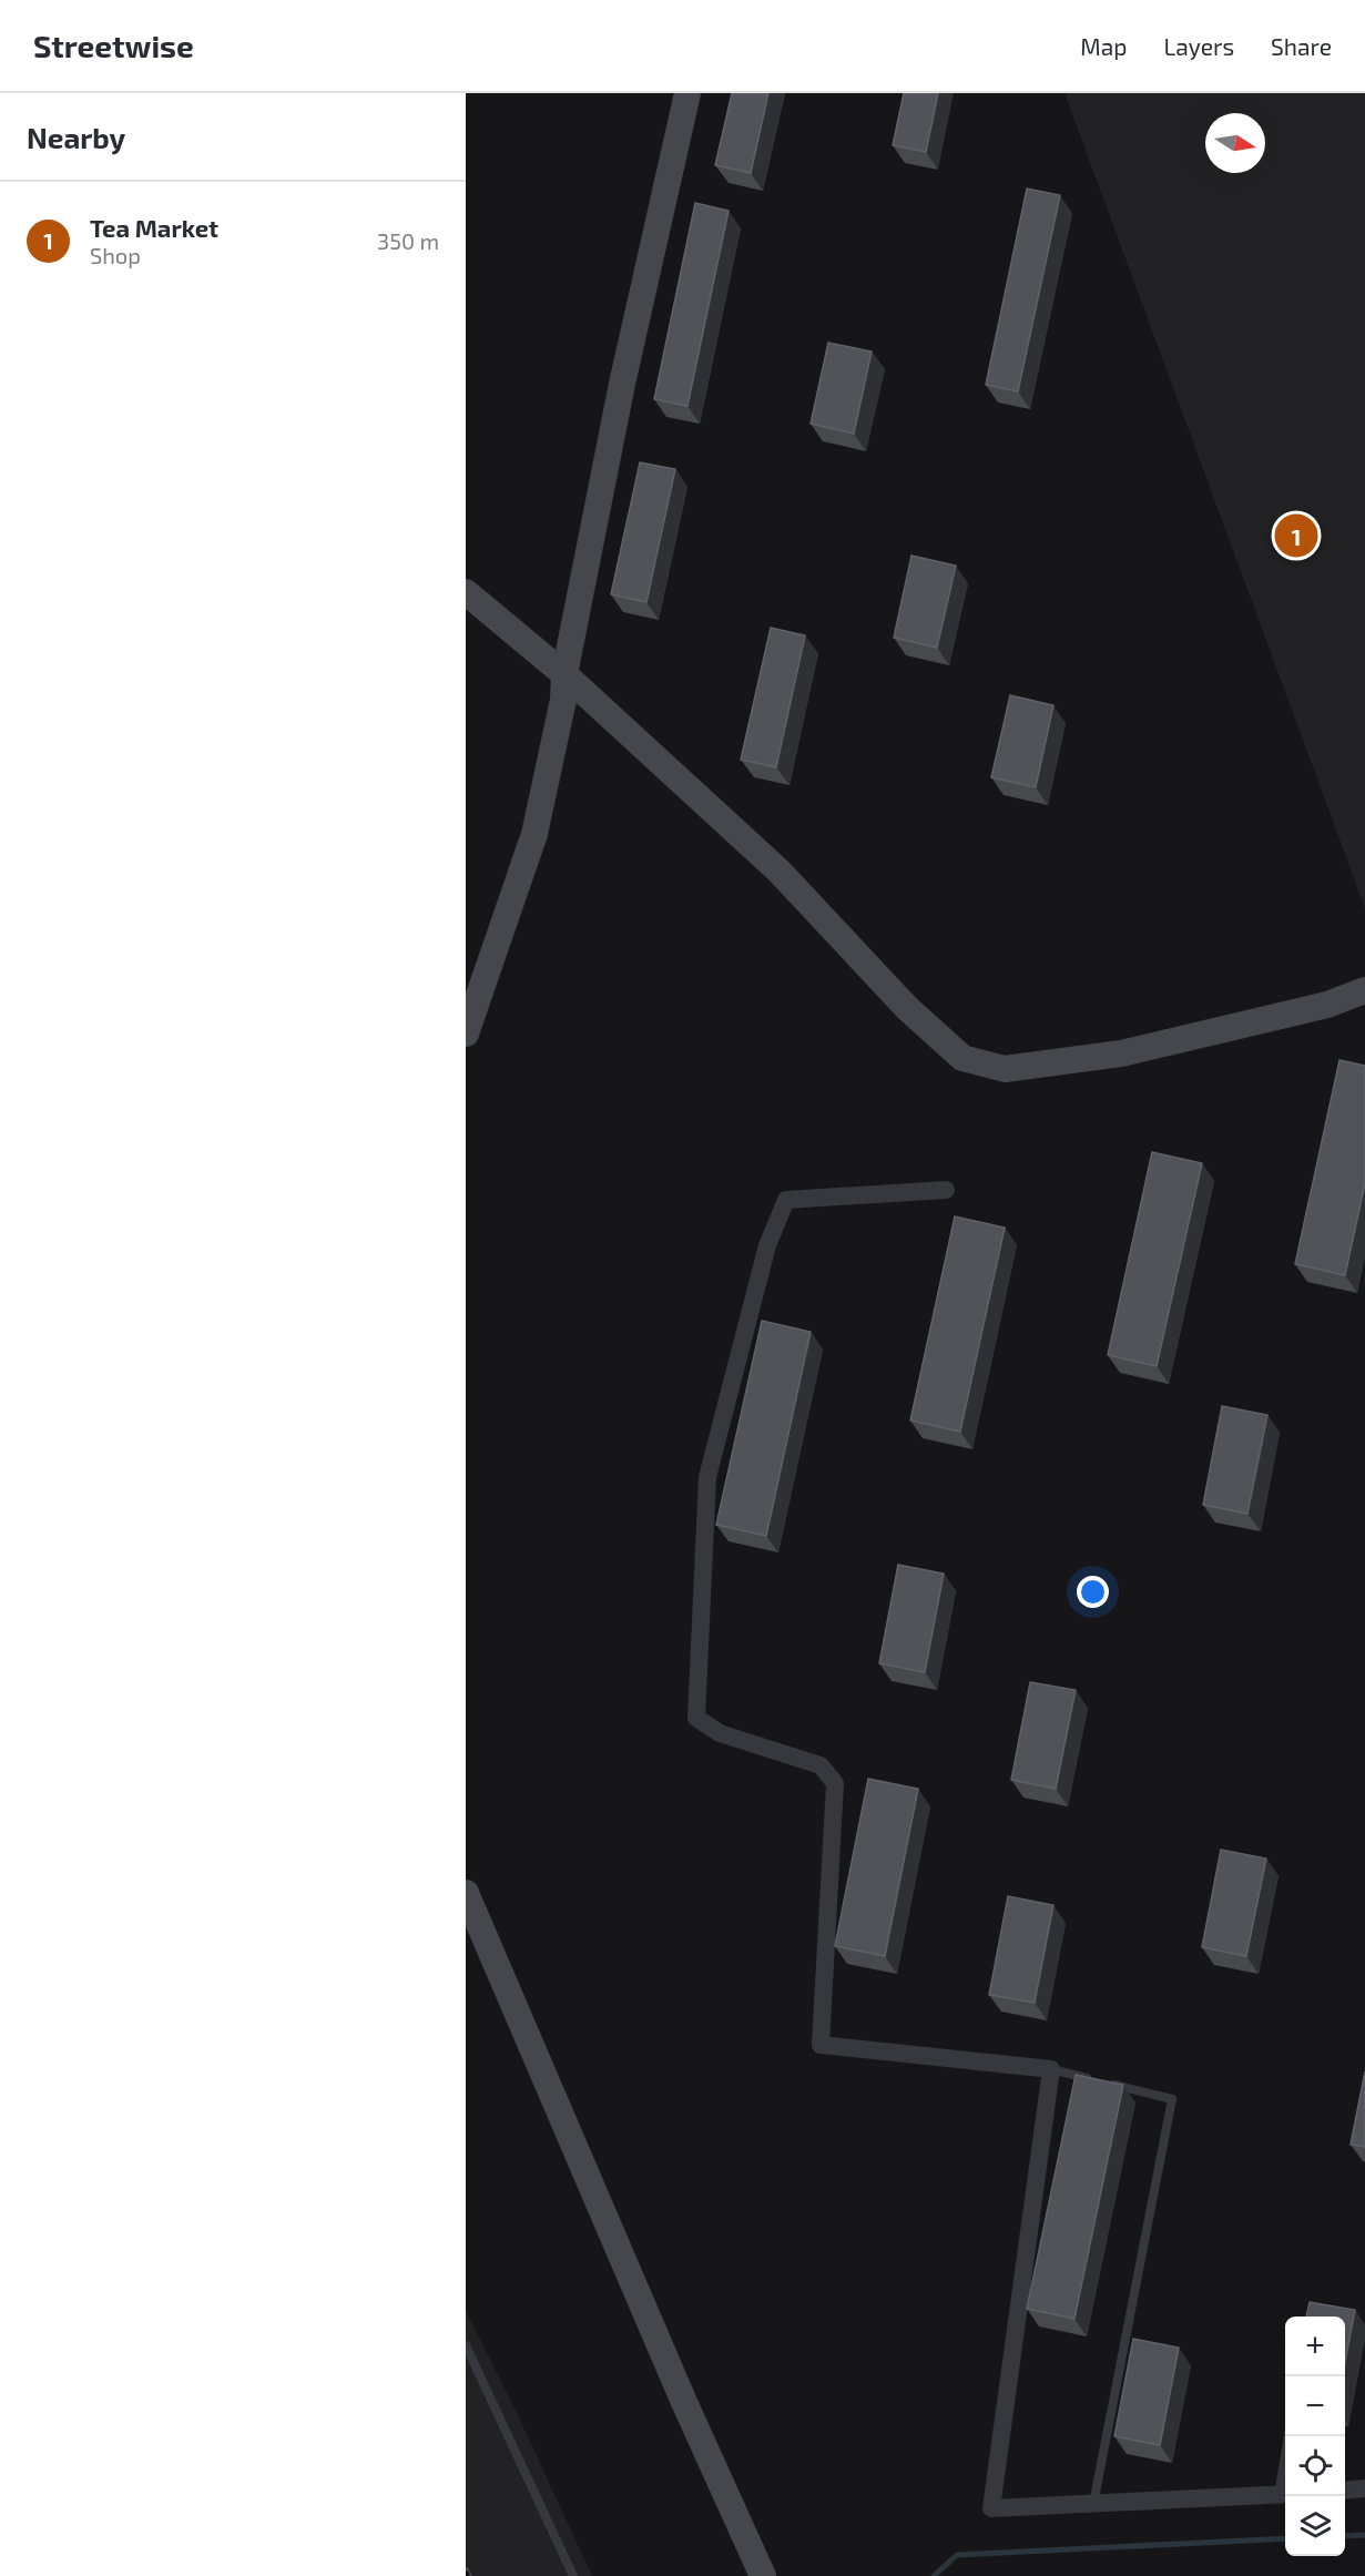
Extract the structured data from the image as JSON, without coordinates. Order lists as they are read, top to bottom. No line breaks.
{"north":"right","page":{"header":"Streetwise","nav":["Map","Layers","Share"],"heading":"Nearby","list":[{"mark":"1","name":"Tea Market","note":"Shop","value":"350 m"}],"pins":"1","map_buttons":["+","−"]}}
